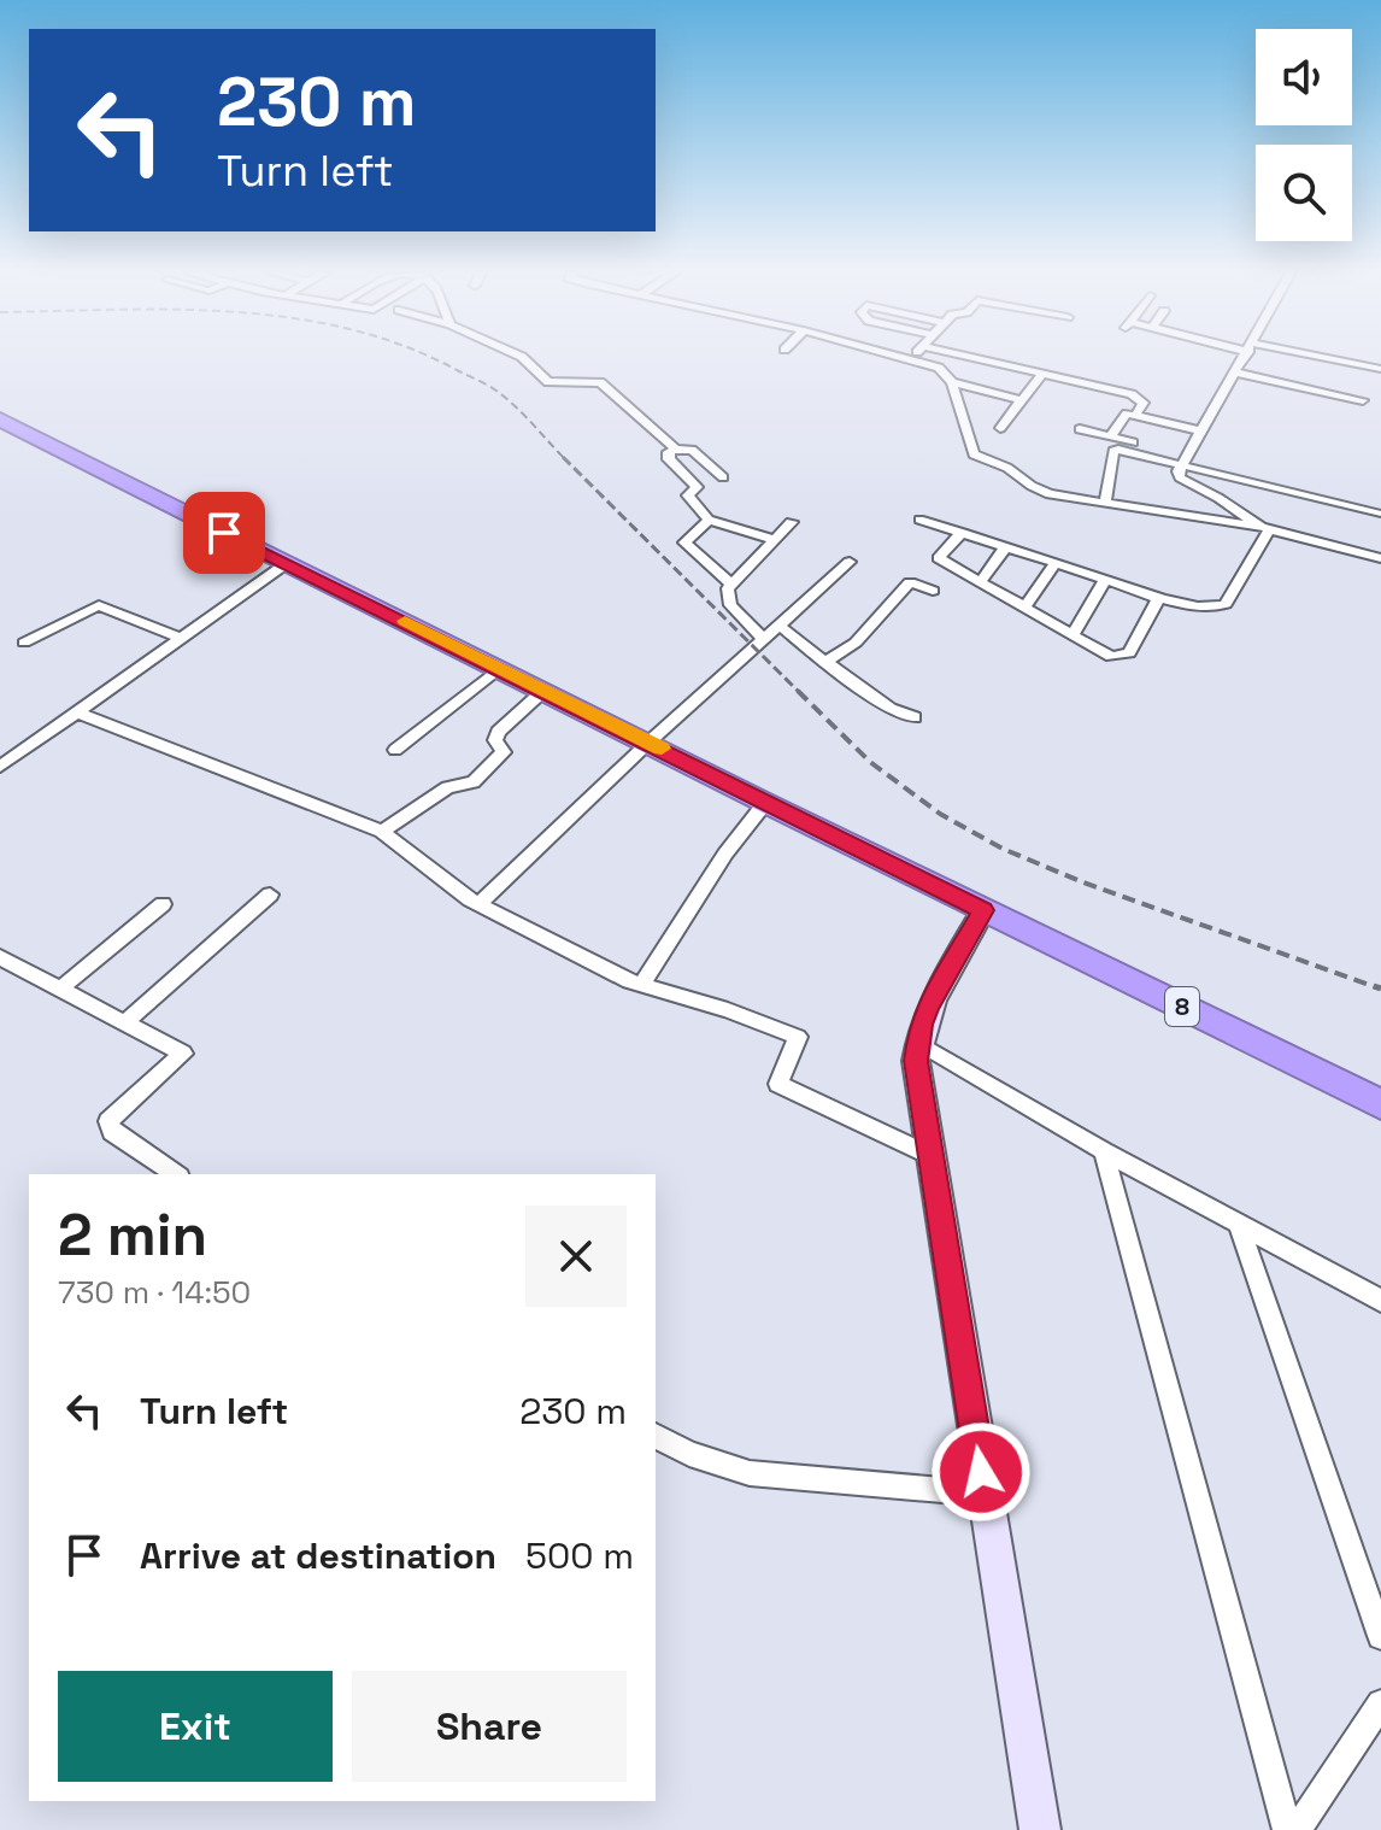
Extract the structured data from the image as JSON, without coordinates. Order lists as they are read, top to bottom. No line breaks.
{"streets":{"highway":["8"]},"page":{"turn":["230 m","Turn left"],"heading":["2 min","730 m · 14:50"],"list":[{"name":"Turn left","value":"230 m"},{"name":"Arrive at destination","value":"500 m"}],"buttons":["Exit","Share"]}}
